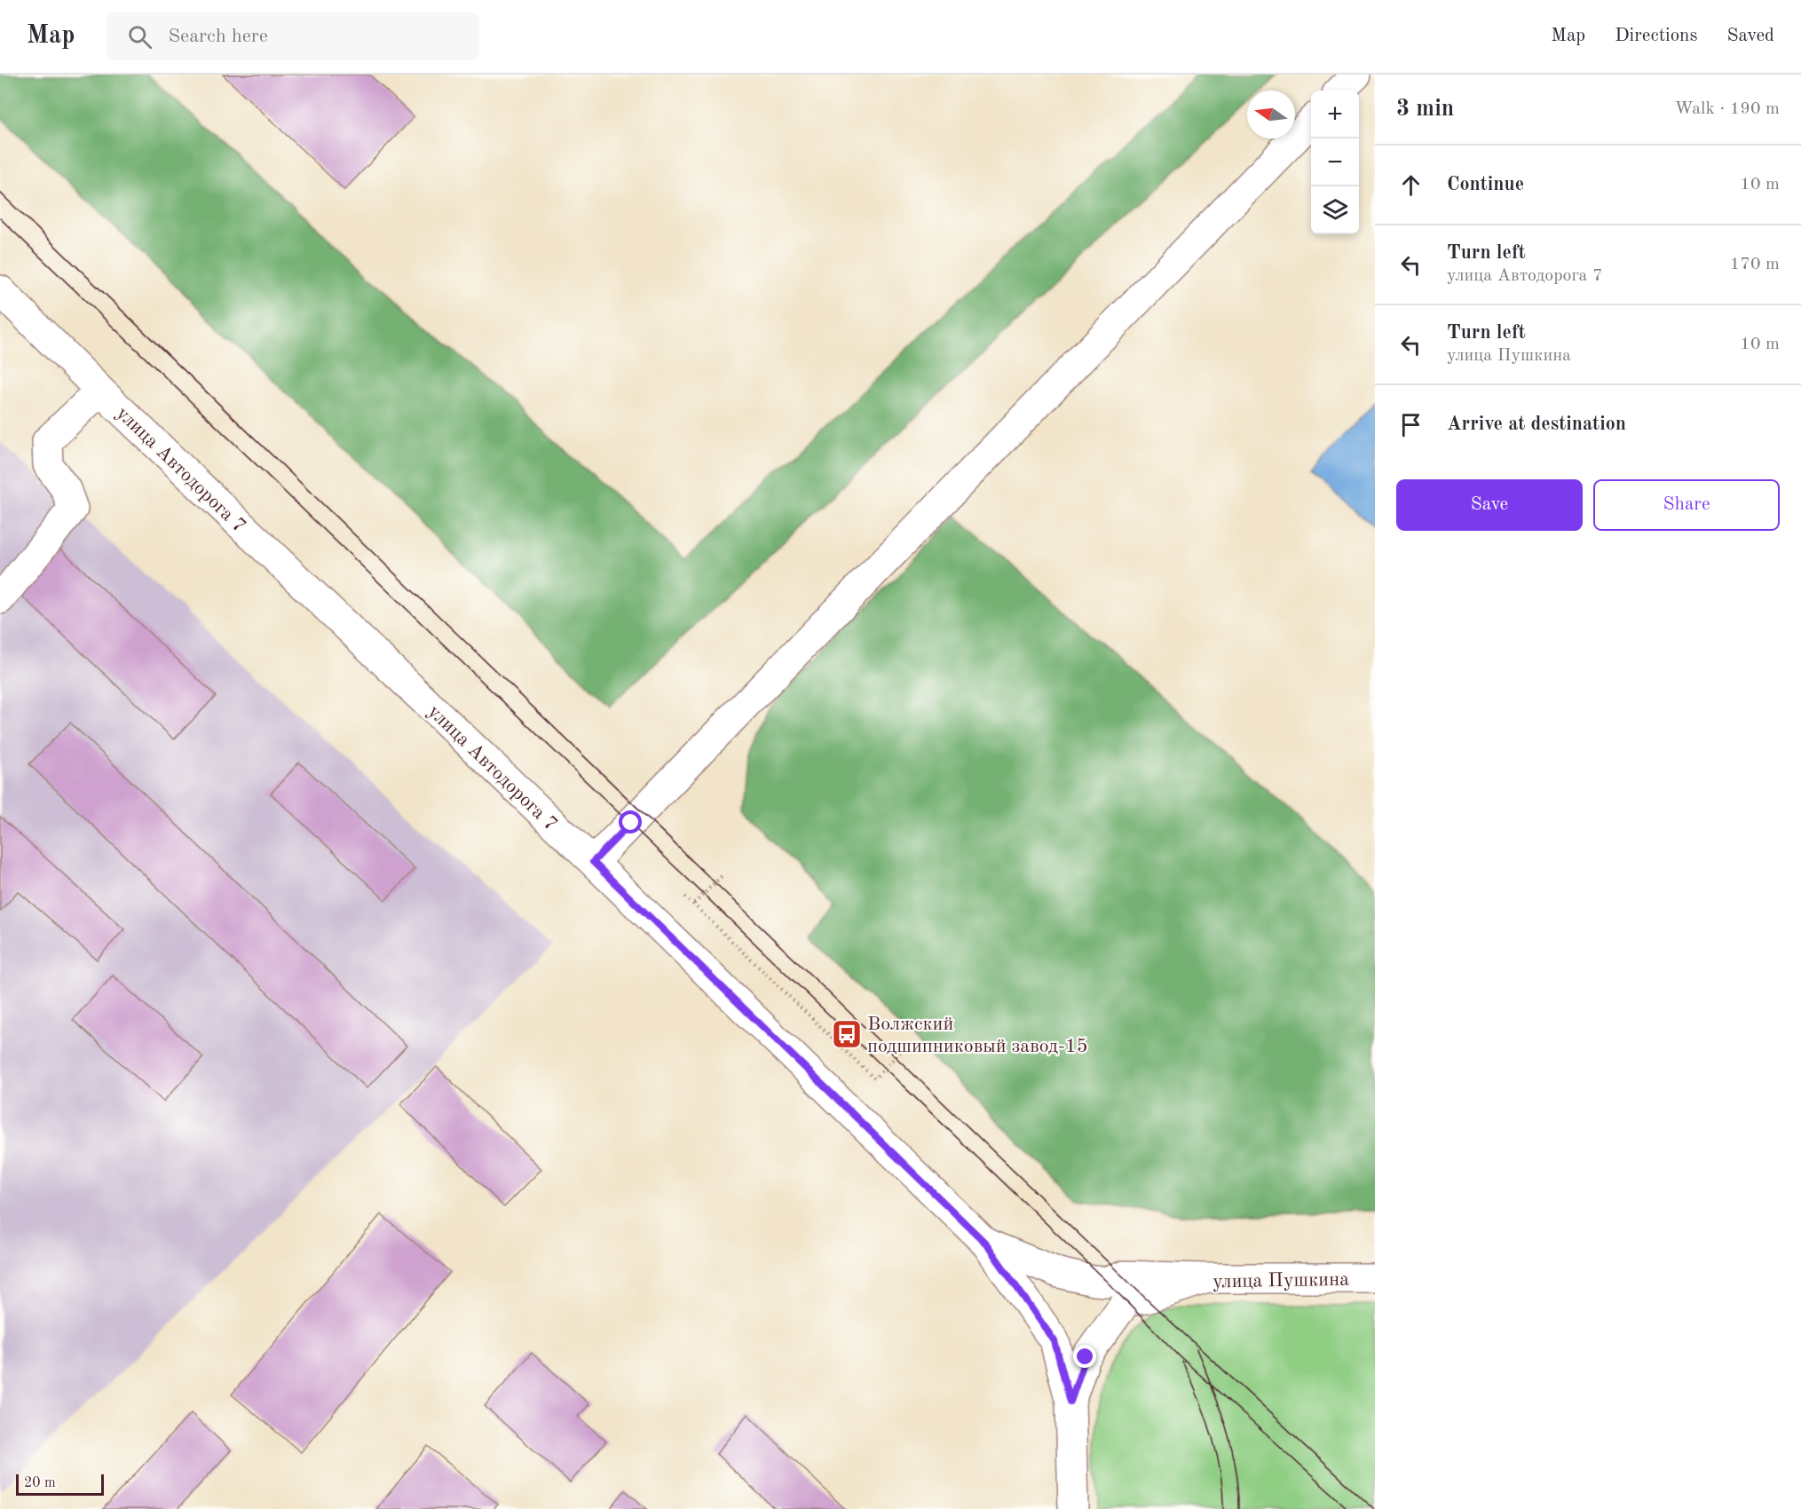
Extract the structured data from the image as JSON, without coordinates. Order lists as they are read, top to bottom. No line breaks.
{"streets":{"street":["улица Автодорога 7","улица Пушкина"]},"crossings":[["улица Автодорога 7","улица Пушкина"]],"places":{"bus stop":["Волжский подшипниковый завод-15"]},"scale_bar":"20 m","north":"left","page":{"header":"Map","search":"Search here","nav":["Map","Directions","Saved"],"heading":["3 min","Walk · 190 m"],"map_buttons":["+","−"],"list":[["Continue","10 m"],["Turn left","улица Автодорога 7","170 m"],["Turn left","улица Пушкина","10 m"],"Arrive at destination"],"buttons":["Save","Share"],"scale":"20 m"}}
